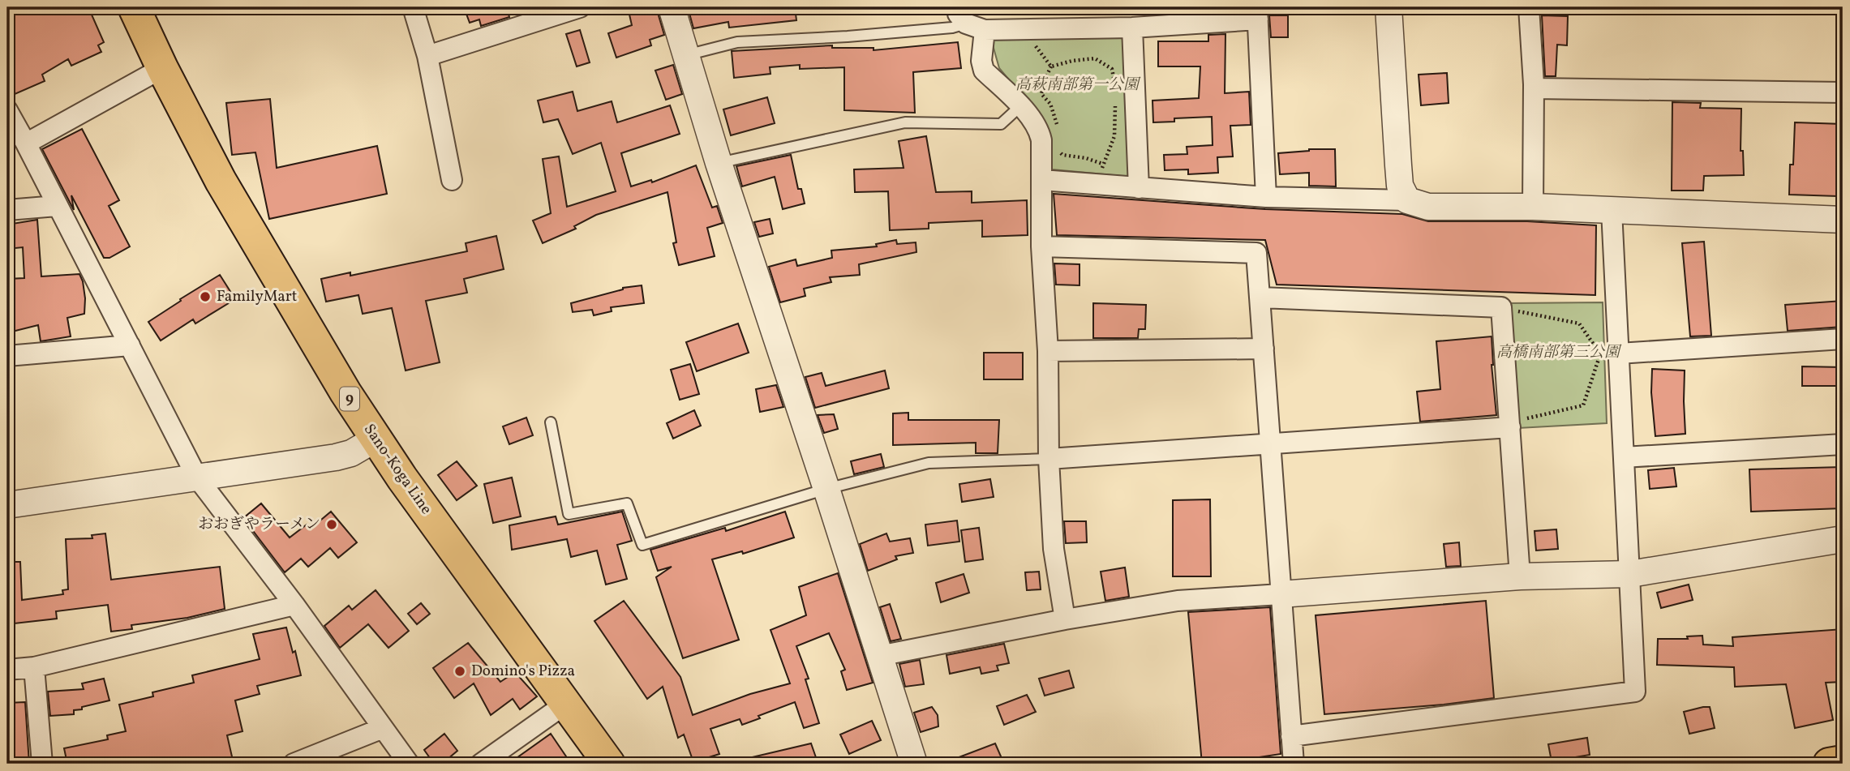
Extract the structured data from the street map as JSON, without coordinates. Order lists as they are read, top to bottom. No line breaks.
{"streets":{"main road":["9","Sano-Koga Line"]},"parks":["高萩南部第一公園","高橋南部第三公園"],"places":["FamilyMart","おおぎやラーメン","Domino's Pizza"]}
